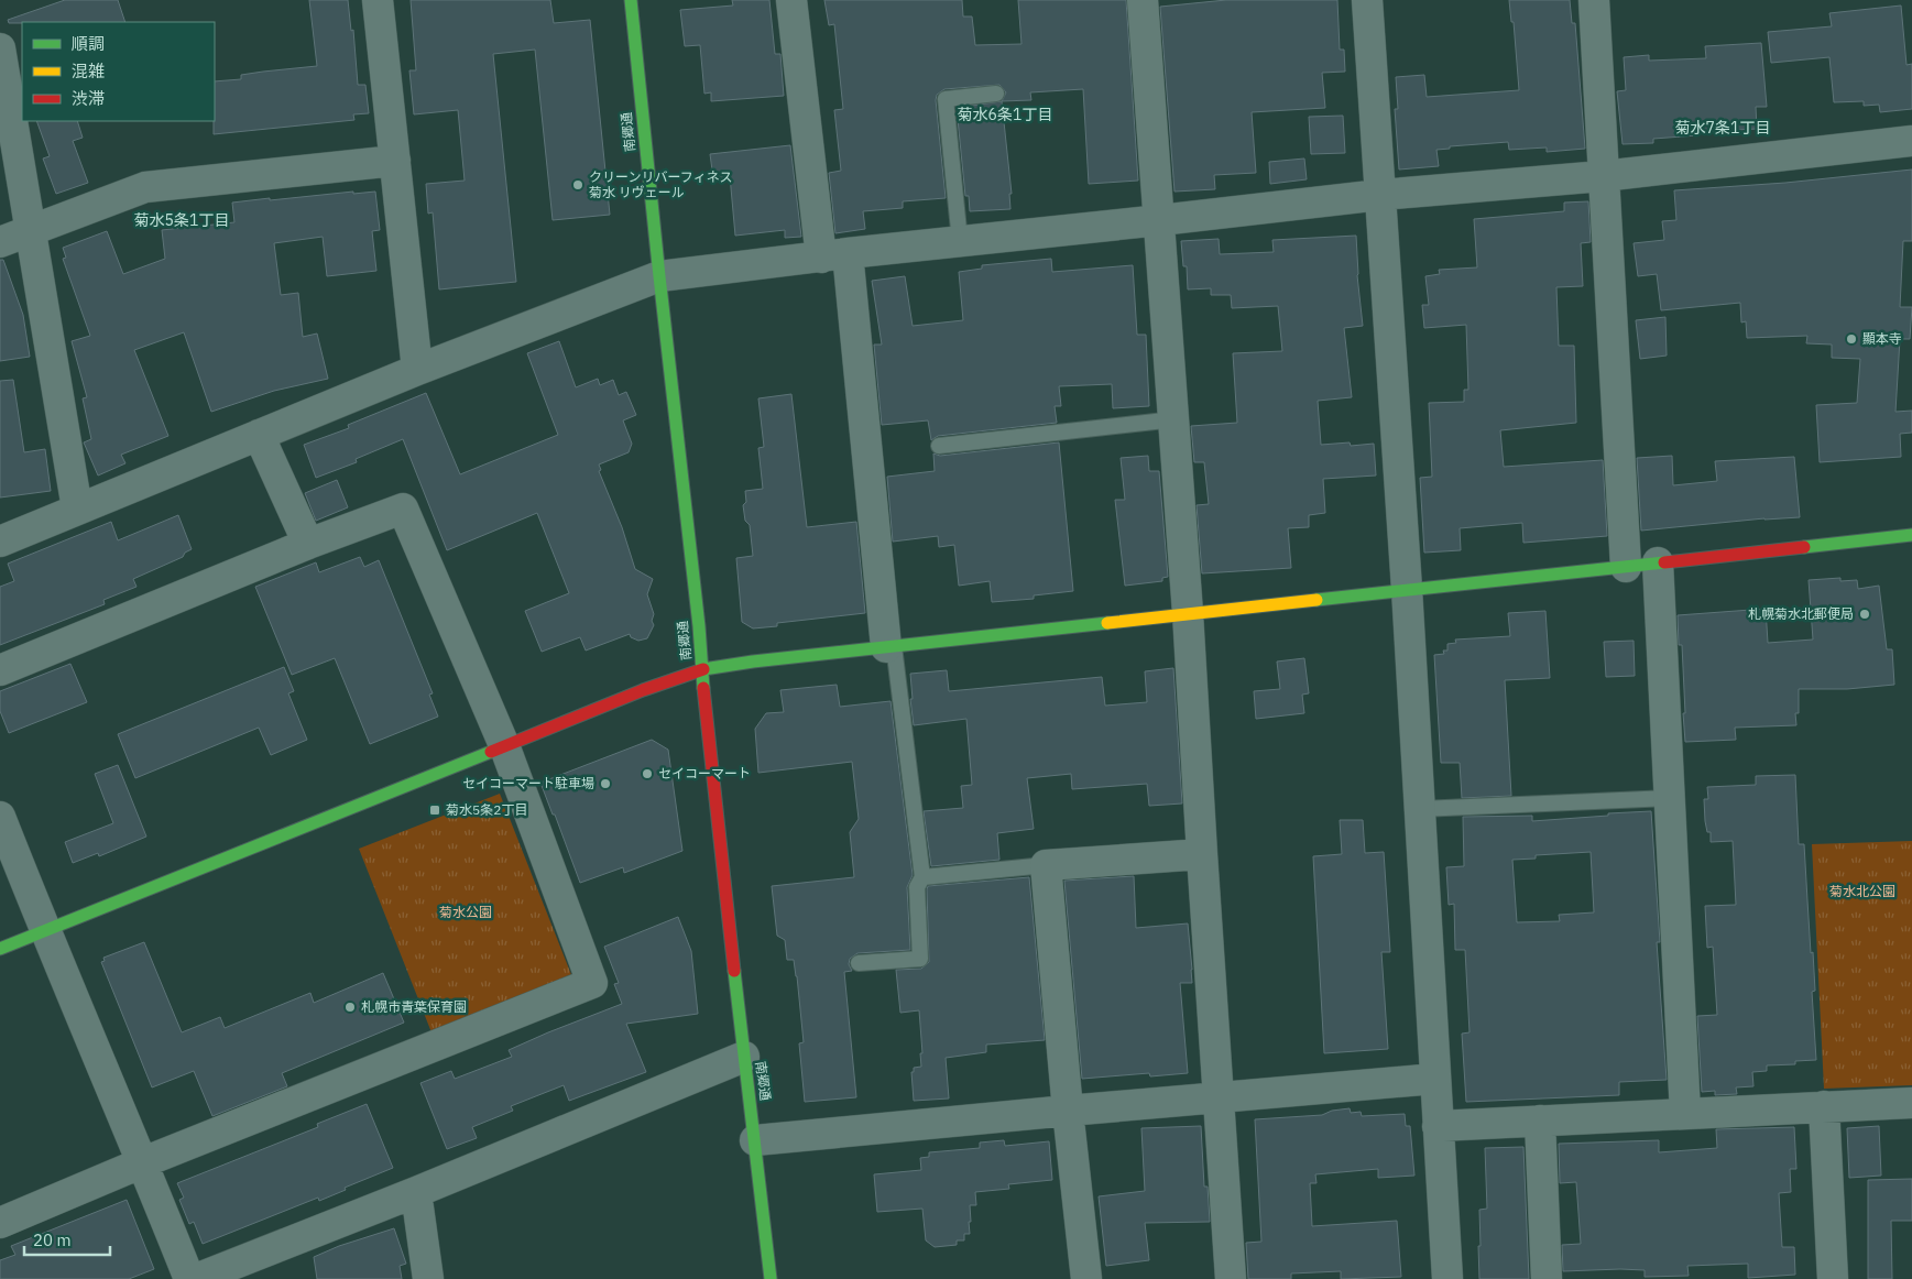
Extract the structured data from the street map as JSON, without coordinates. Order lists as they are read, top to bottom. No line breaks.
{"streets":{"street":["南郷通"]},"districts":["菊水6条1丁目","菊水7条1丁目","菊水5条1丁目"],"parks":["菊水北公園","菊水公園"],"places":{"other":["クリーンリバーフィネス 菊水 リヴェール","顯本寺","札幌菊水北郵便局","セイコーマート","セイコーマート駐車場","札幌市青葉保育園"],"transit":["菊水5条2丁目"]},"legend":["順調","混雑","渋滞"],"scale_bar":"20 m"}
